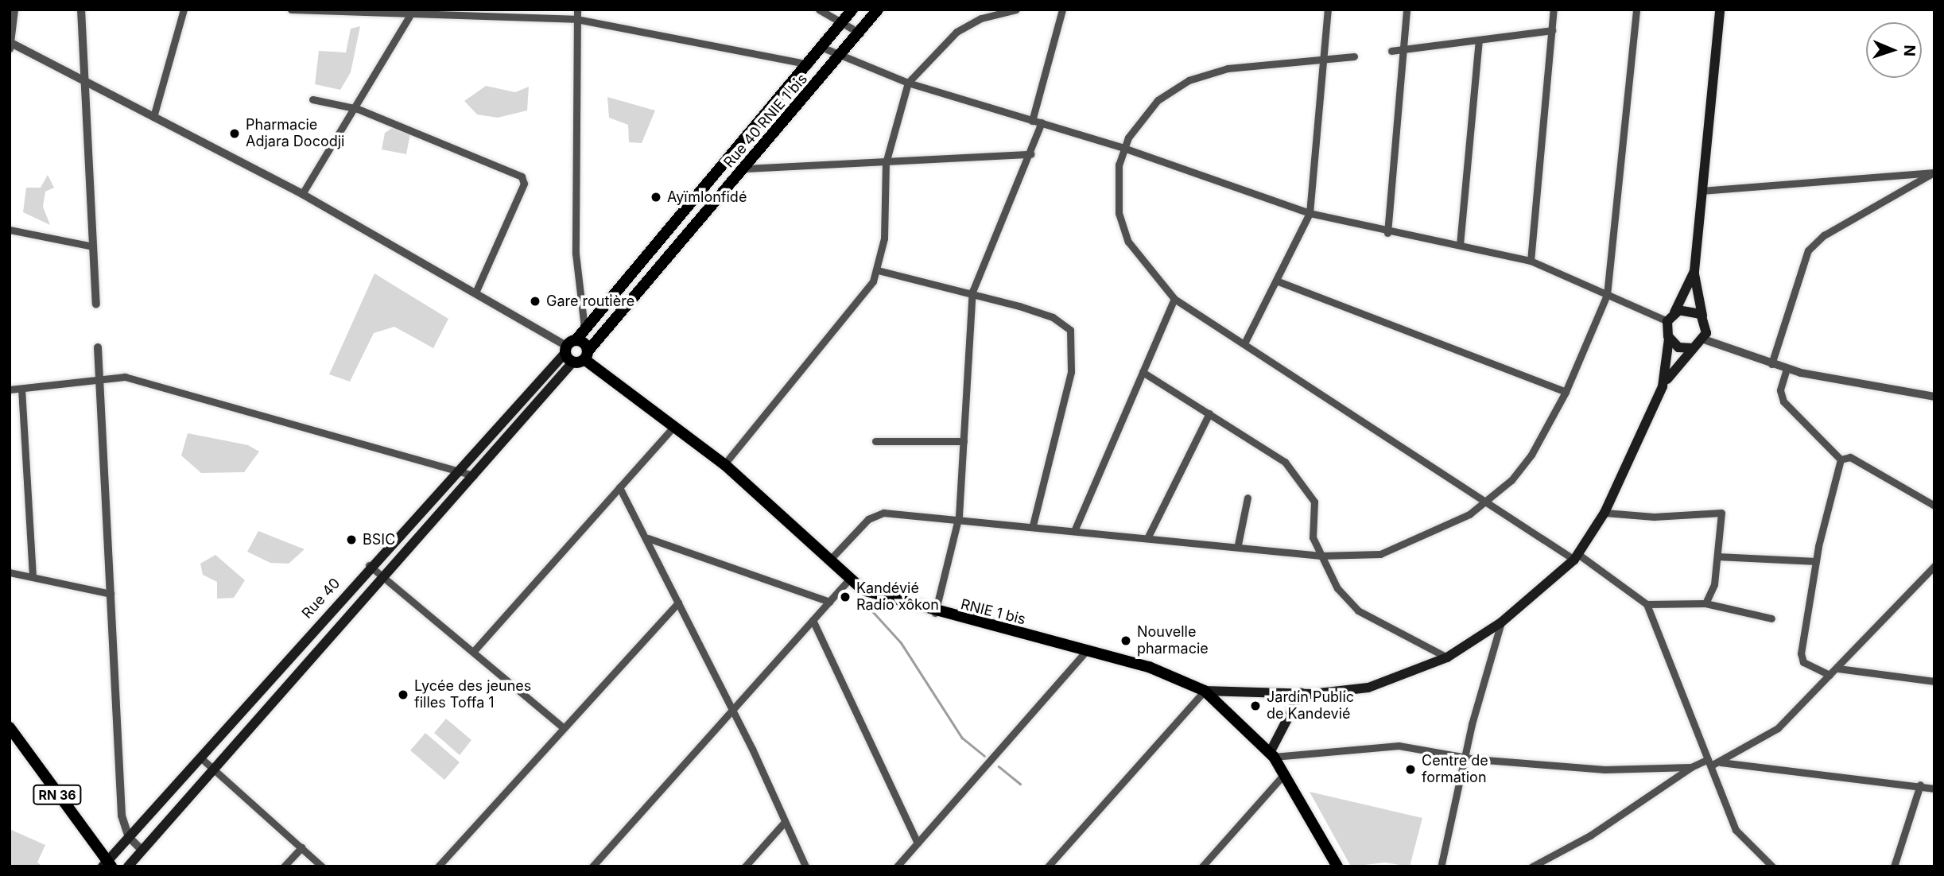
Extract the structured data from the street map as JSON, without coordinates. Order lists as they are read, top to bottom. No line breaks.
{"streets":{"main road":["Rue 40 RNIE 1 bis","Rue 40","RNIE 1 bis","RN 36"]},"crossings":[["Rue 40 RNIE 1 bis","Rue 40"],["Rue 40 RNIE 1 bis","RNIE 1 bis"],["Rue 40","RNIE 1 bis"],["Rue 40","RN 36"]],"places":["Pharmacie Adjara Docodji","Ayïmlonfidé","Gare routière","BSIC","Kandévié Radio xôkon","Nouvelle pharmacie","Lycée des jeunes filles Toffa 1","Jardin Public de Kandevié","Centre de formation"],"north":"right"}
